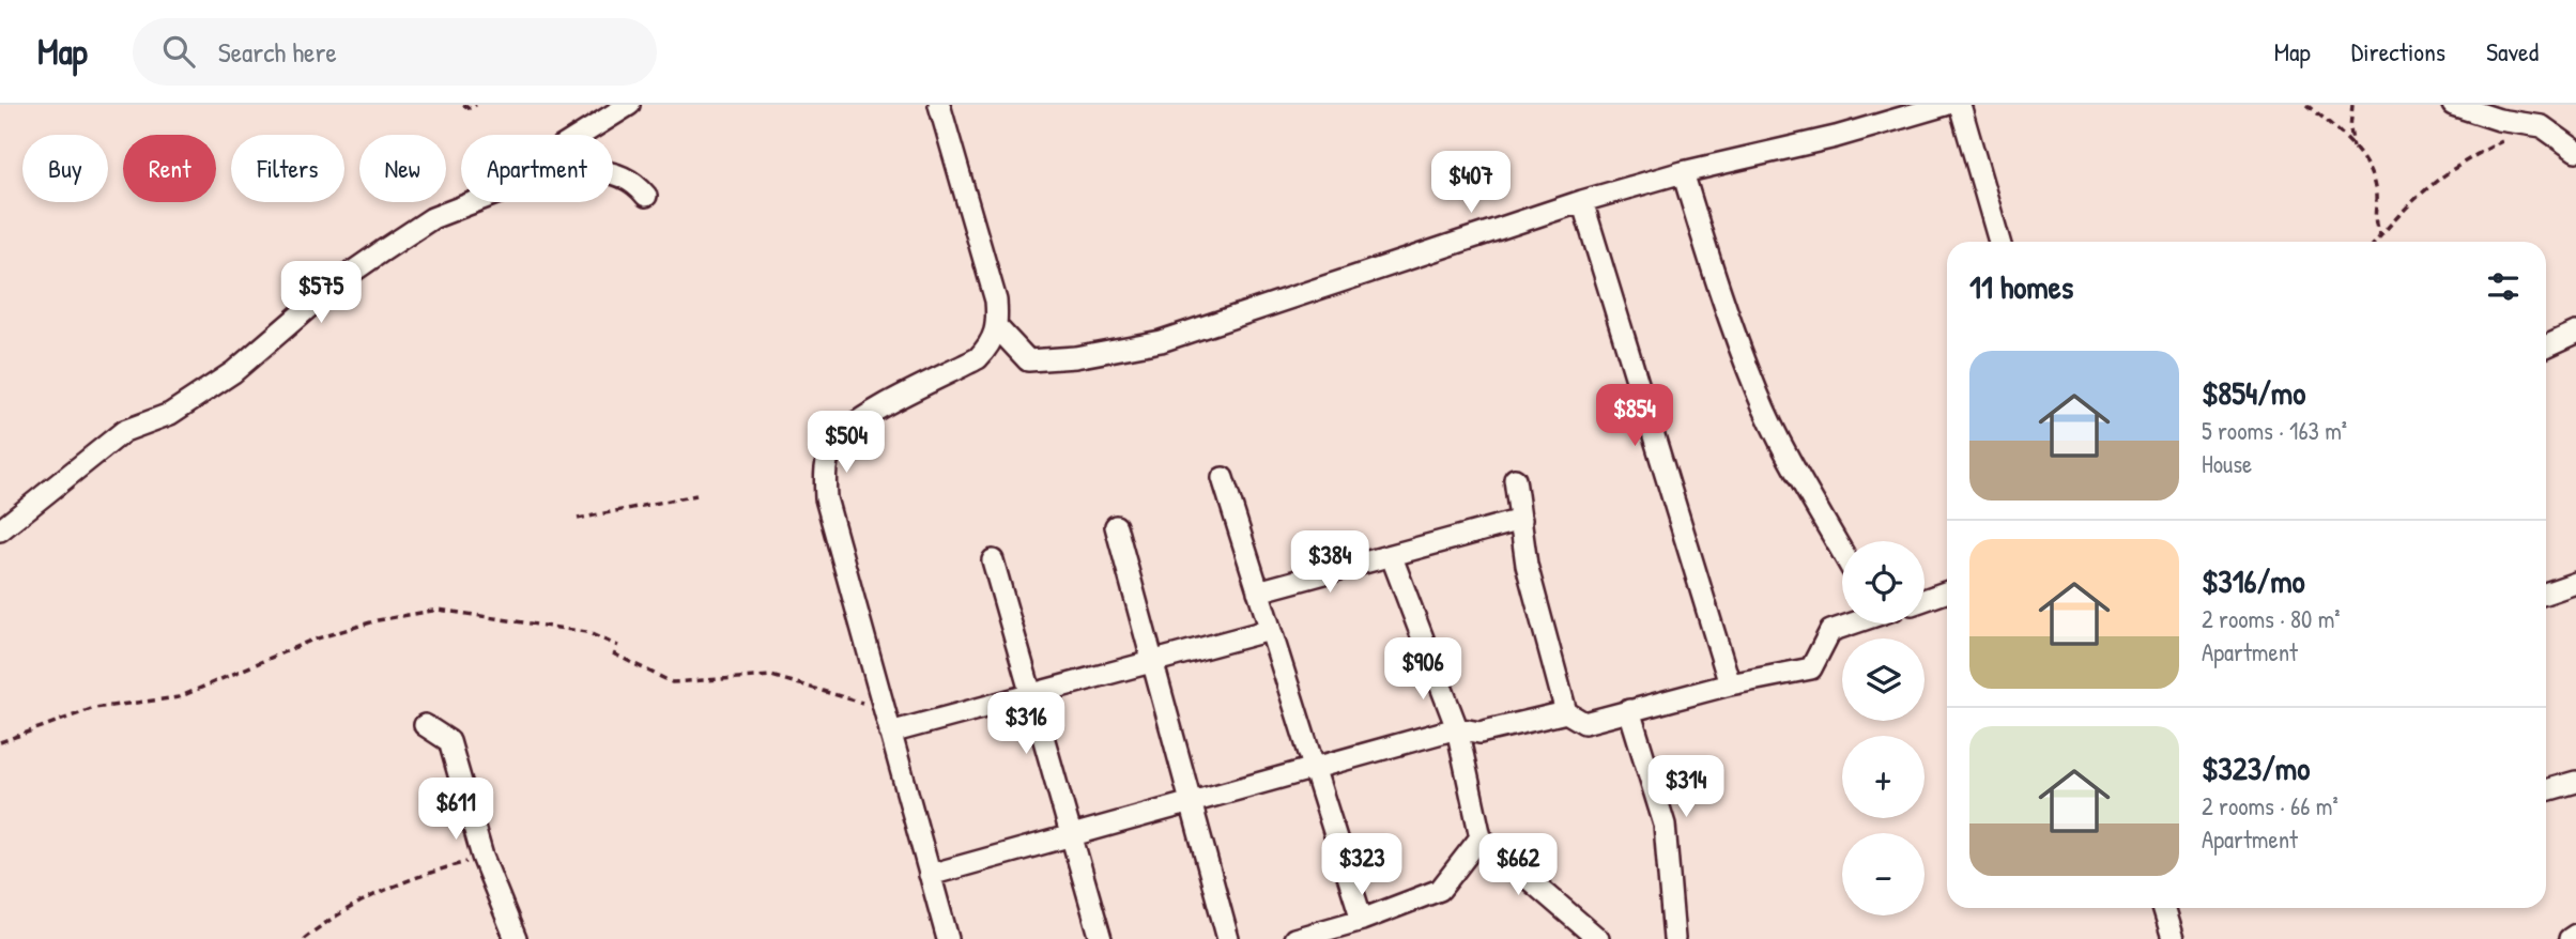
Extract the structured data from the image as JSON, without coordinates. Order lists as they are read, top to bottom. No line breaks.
{"page":{"header":"Map","search":"Search here","nav":["Map","Directions","Saved"],"chip":["Buy","Rent","Filters","New","Apartment"],"price":["$407","$575","$854","$504","$384","$906","$316","$314","$611","$323","$662"],"heading":"11 homes","list":[{"name":"$854/mo","note":"5 rooms · 163 m² · House"},{"name":"$316/mo","note":"2 rooms · 80 m² · Apartment"},{"name":"$323/mo","note":"2 rooms · 66 m² · Apartment"}],"map_buttons":["+","−"]}}
